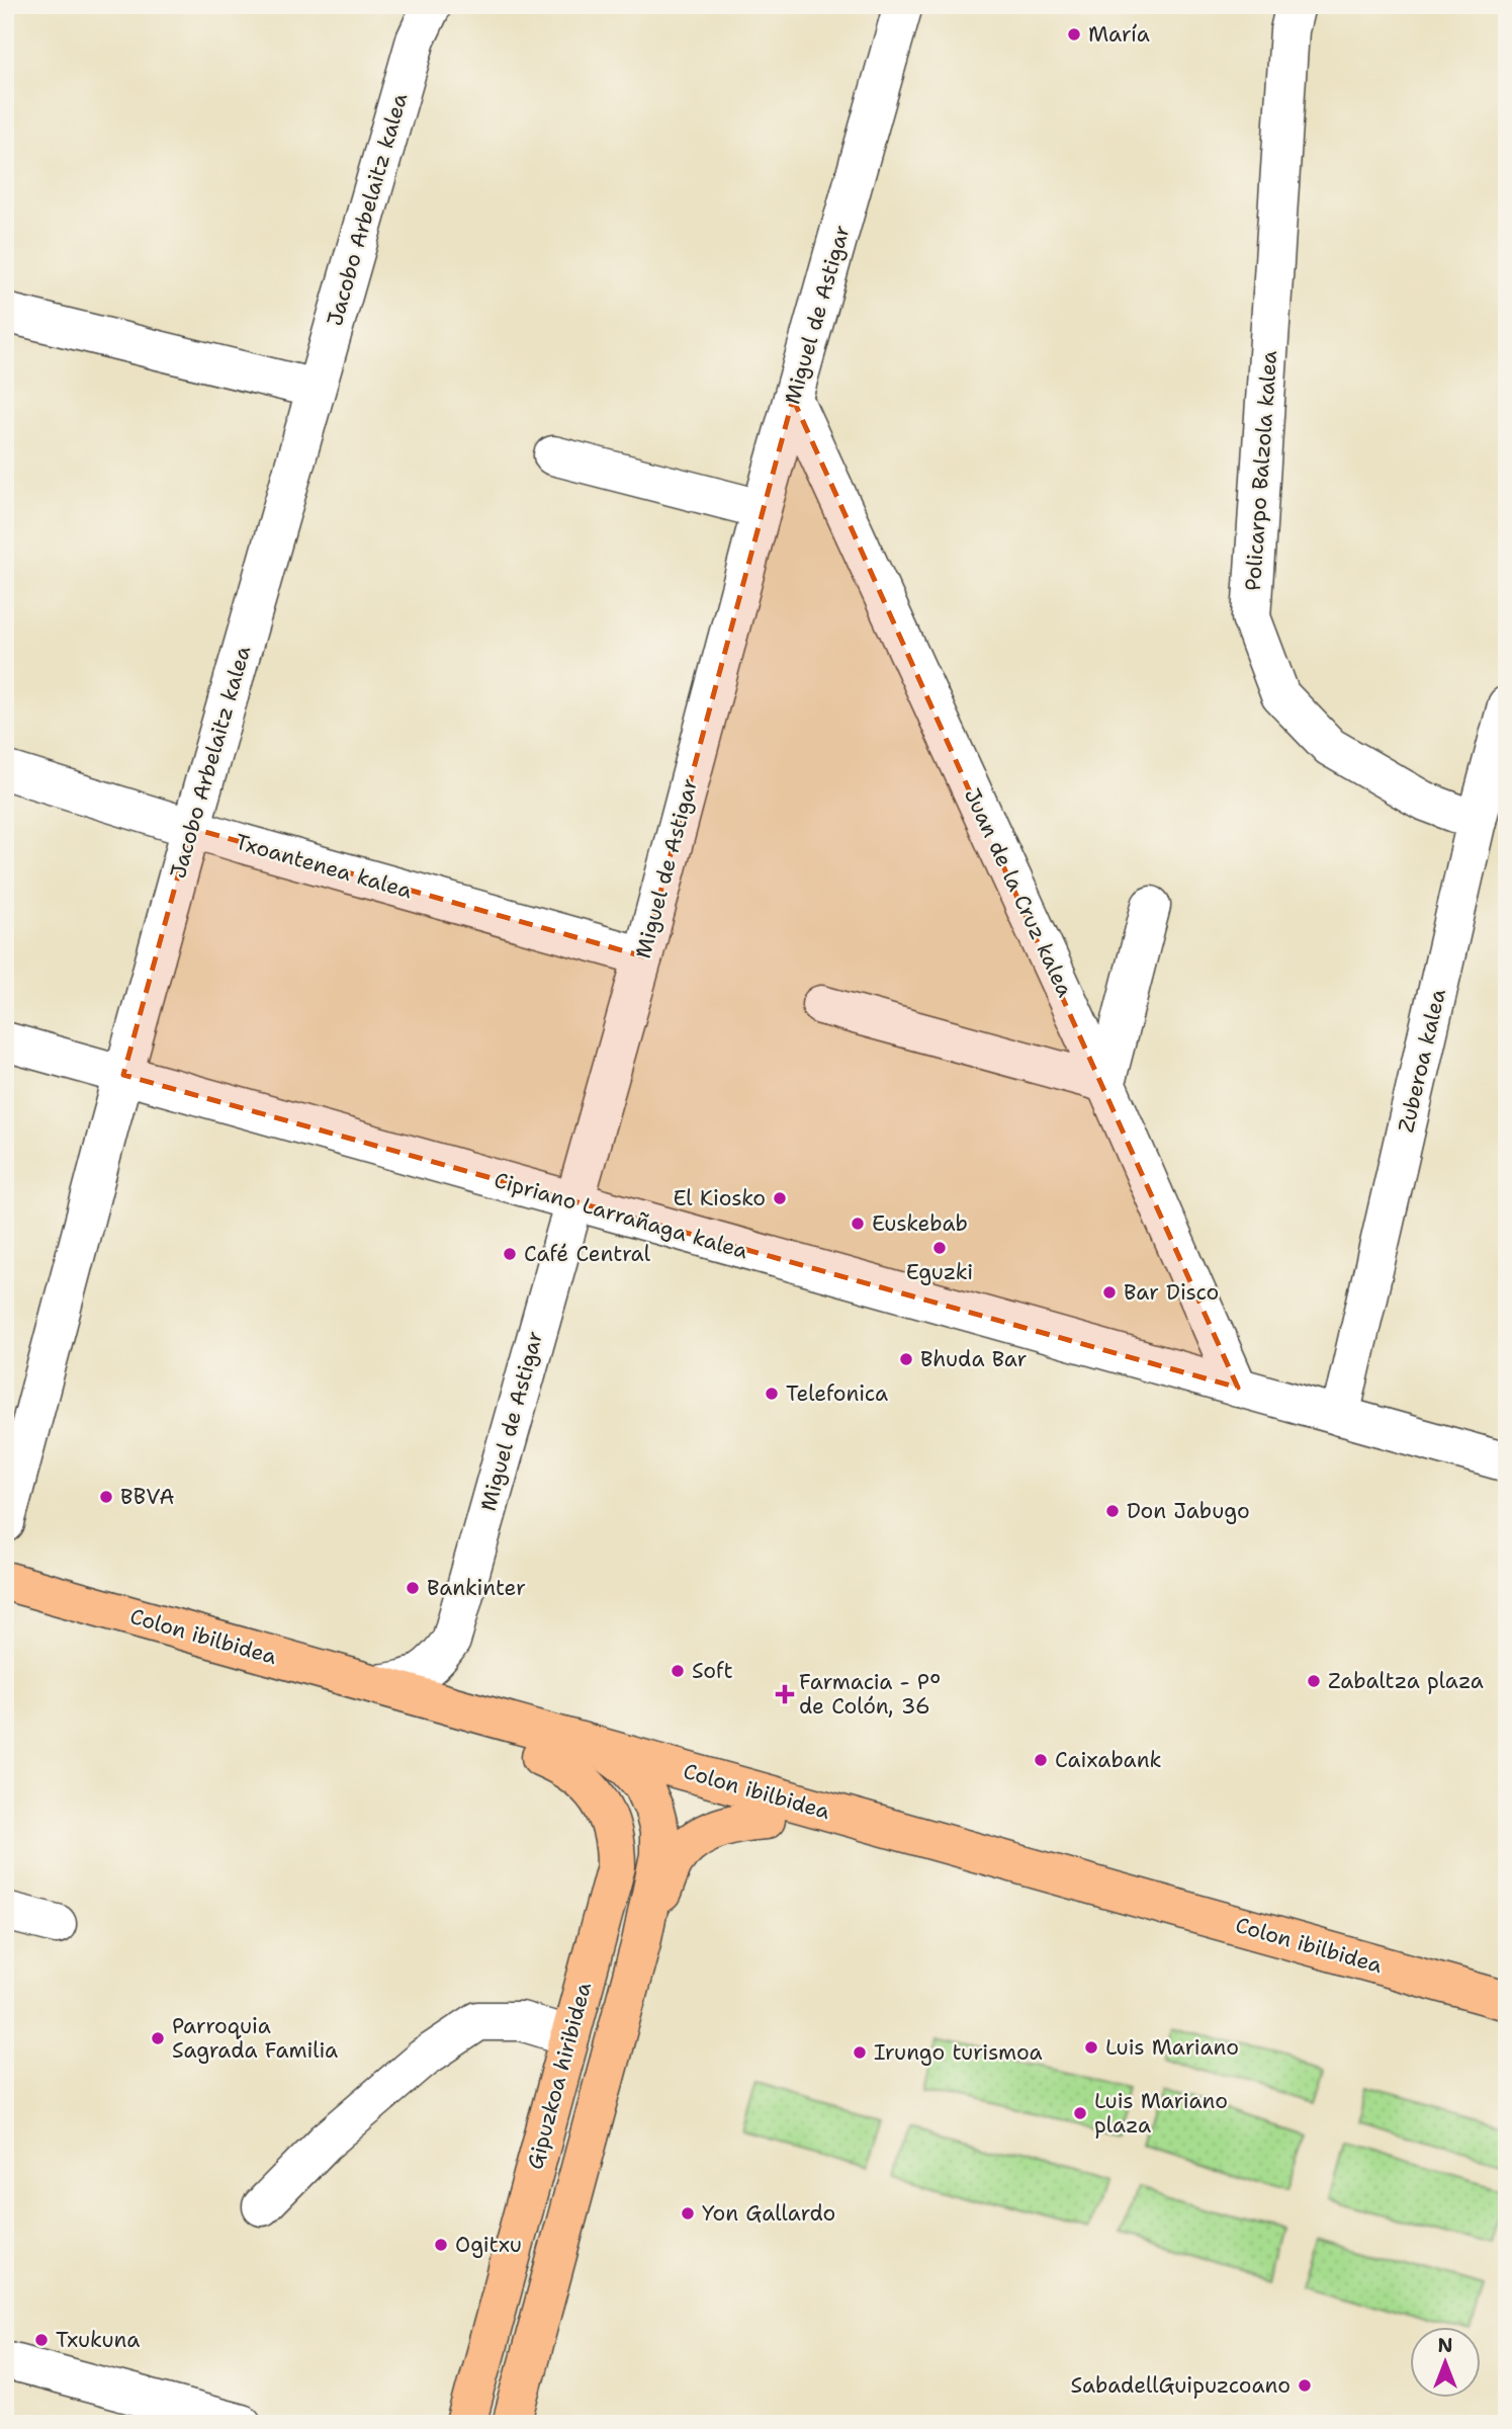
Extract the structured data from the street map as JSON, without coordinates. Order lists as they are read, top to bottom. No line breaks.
{"streets":{"main road":["Colon ibilbidea","Gipuzkoa hiribidea"],"street":["Jacobo Arbelaitz kalea","Miguel de Astigar","Policarpo Balzola kalea","Txoantenea kalea","Juan de la Cruz kalea","Zuberoa kalea","Cipriano Larrañaga kalea"]},"crossings":[["Jacobo Arbelaitz kalea","Txoantenea kalea"],["Jacobo Arbelaitz kalea","Cipriano Larrañaga kalea"],["Miguel de Astigar","Txoantenea kalea"],["Miguel de Astigar","Juan de la Cruz kalea"],["Miguel de Astigar","Cipriano Larrañaga kalea"],["Miguel de Astigar","Colon ibilbidea"],["Policarpo Balzola kalea","Zuberoa kalea"],["Juan de la Cruz kalea","Cipriano Larrañaga kalea"],["Colon ibilbidea","Gipuzkoa hiribidea"]],"places":{"other":["María","El Kiosko","Euskebab","Eguzki","Café Central","Bar Disco","Bhuda Bar","Telefonica","BBVA","Don Jabugo","Bankinter","Soft","Zabaltza plaza","Caixabank","Parroquia Sagrada Familia","Luis Mariano","Irungo turismoa","Luis Mariano plaza","Yon Gallardo","Ogitxu","Txukuna","SabadellGuipuzcoano"],"health":["Farmacia - Pº de Colón, 36"]},"north":"top"}
